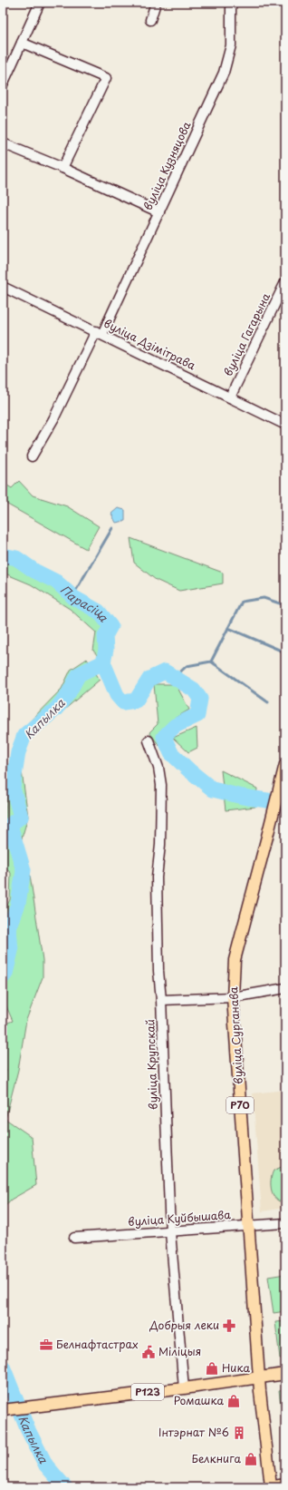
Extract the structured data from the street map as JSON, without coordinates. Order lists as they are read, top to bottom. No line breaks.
{"streets":{"main road":["вуліца Сурганава","Р70","Р123"],"street":["вуліца Кузняцова","вуліца Гагарына","вуліца Дзімітрава","вуліца Крупскай","вуліца Куйбышава"]},"crossings":[["вуліца Кузняцова","вуліца Дзімітрава"],["вуліца Гагарына","вуліца Дзімітрава"],["вуліца Сурганава","вуліца Куйбышава"],["вуліца Сурганава","Р123"],["вуліца Крупскай","вуліца Куйбышава"],["вуліца Крупскай","Р123"]],"water":["Парасіца","Капылка"],"places":{"pharmacy":["Добрыя леки"],"office":["Белнафтастрах"],"public building":["Міліцыя"],"shop":["Ника","Ромашка","Белкнига"],"building":["Інтэрнат №6"]}}
